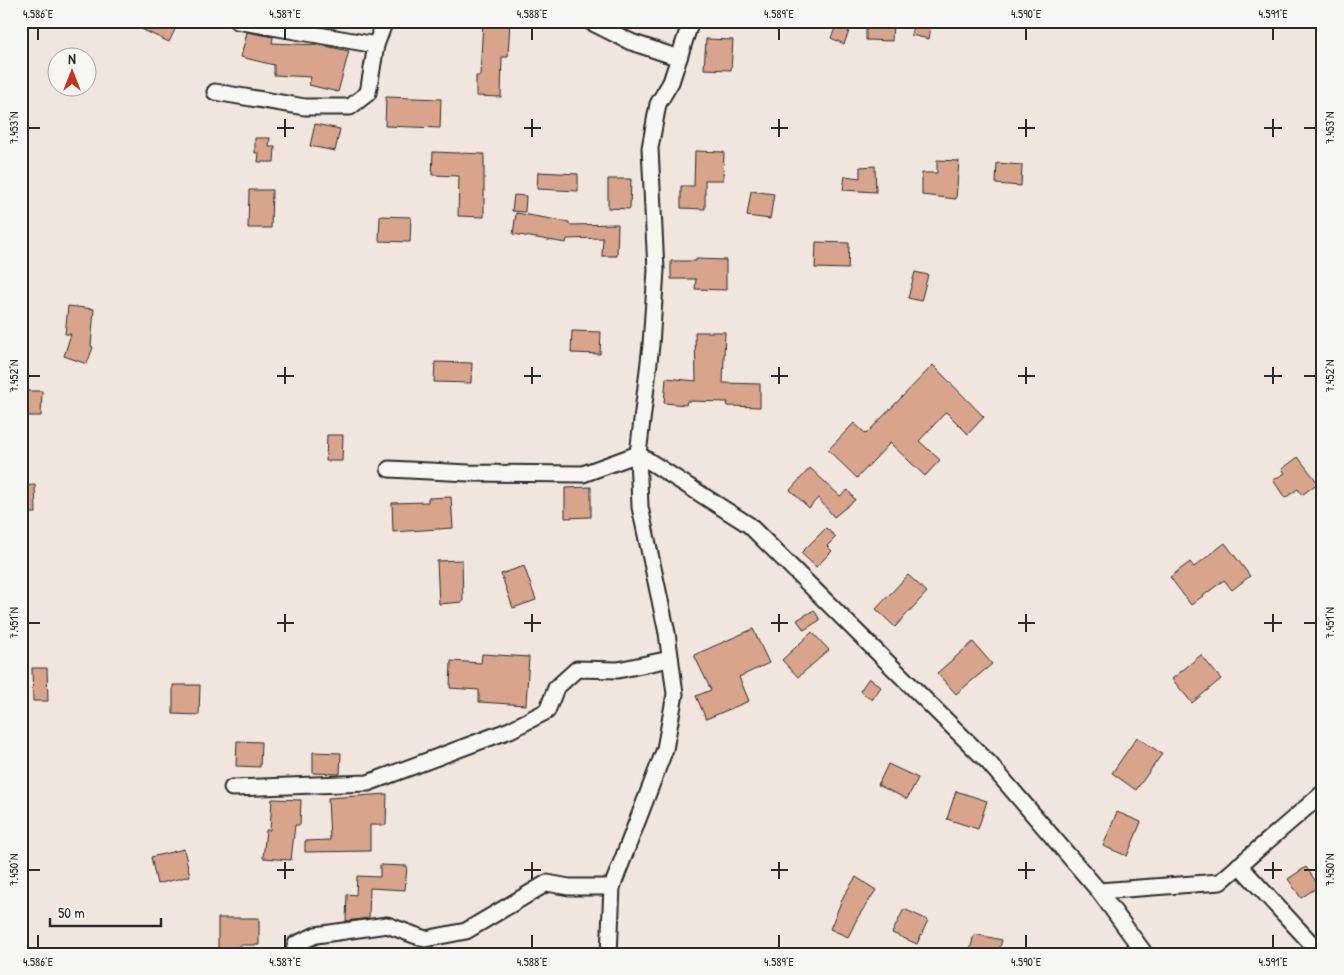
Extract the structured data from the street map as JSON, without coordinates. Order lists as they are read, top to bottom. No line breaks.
{"scale_bar":"50 m","north":"top","coordinates":["4.586°E","4.587°E","4.588°E","4.589°E","4.590°E","4.591°E","7.453°N","7.452°N","7.451°N","7.450°N"]}
